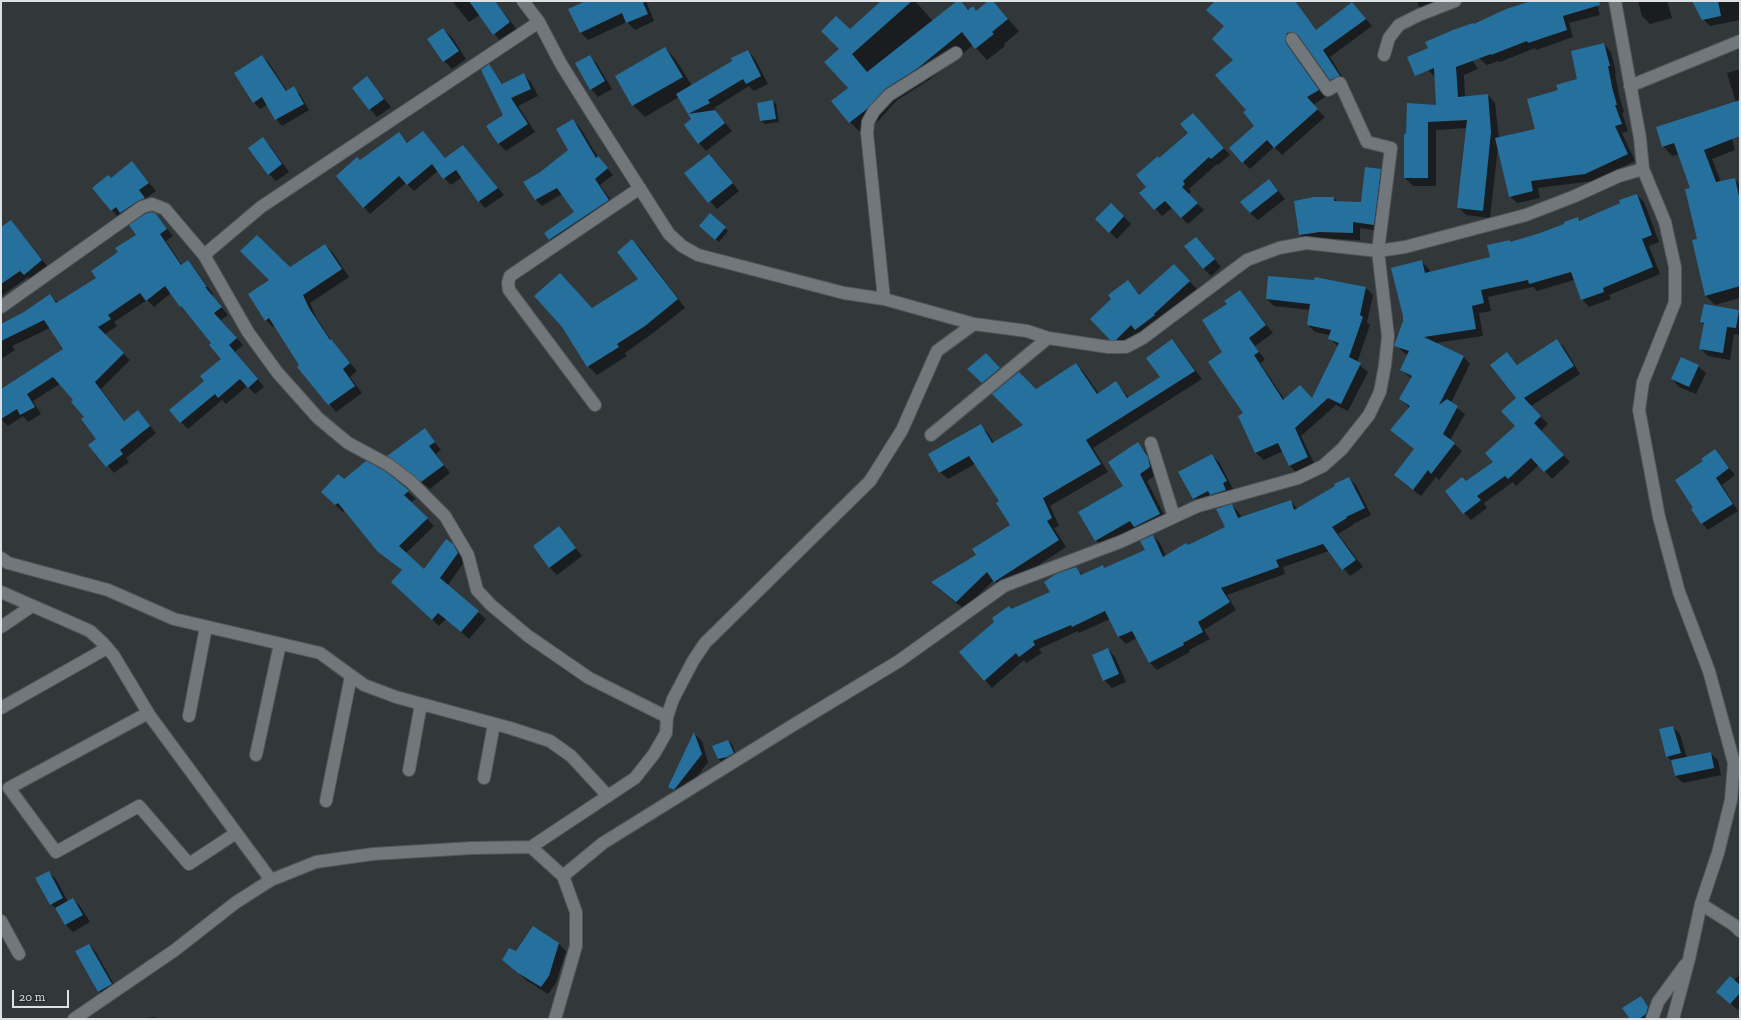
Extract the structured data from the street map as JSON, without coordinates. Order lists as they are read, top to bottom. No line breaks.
{"scale_bar":"20 m"}
